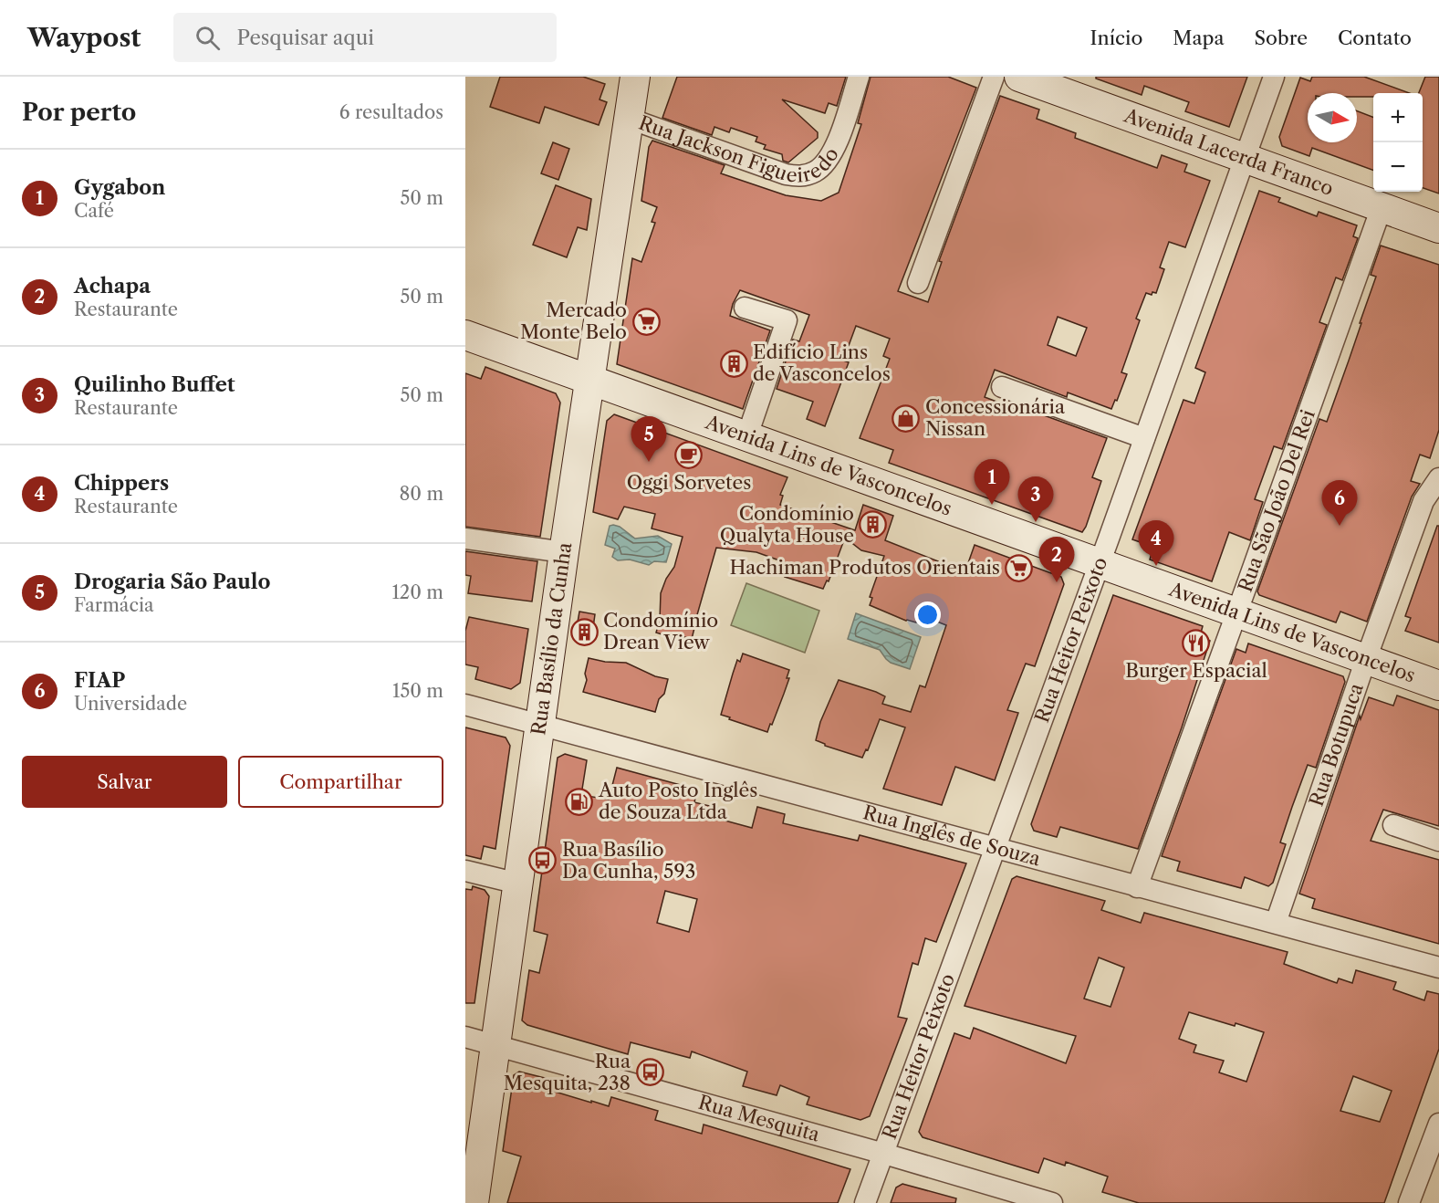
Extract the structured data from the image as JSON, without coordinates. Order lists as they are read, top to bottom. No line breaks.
{"streets":{"street":["Rua Jackson Figueiredo","Avenida Lacerda Franco","Avenida Lins de Vasconcelos","Rua São João Del Rei","Rua Basílio da Cunha","Rua Heitor Peixoto","Rua Botupuca","Rua Inglês de Souza","Rua Mesquita"]},"crossings":[["Rua Jackson Figueiredo","Rua Basílio da Cunha"],["Avenida Lacerda Franco","Rua São João Del Rei"],["Avenida Lacerda Franco","Rua Heitor Peixoto"],["Avenida Lins de Vasconcelos","Rua São João Del Rei"],["Avenida Lins de Vasconcelos","Rua Basílio da Cunha"],["Avenida Lins de Vasconcelos","Rua Heitor Peixoto"],["Avenida Lins de Vasconcelos","Rua Botupuca"],["Rua São João Del Rei","Rua Inglês de Souza"],["Rua Basílio da Cunha","Rua Inglês de Souza"],["Rua Basílio da Cunha","Rua Mesquita"],["Rua Heitor Peixoto","Rua Inglês de Souza"],["Rua Heitor Peixoto","Rua Mesquita"],["Rua Botupuca","Rua Inglês de Souza"]],"places":{"supermarket":["Mercado Monte Belo","Hachiman Produtos Orientais"],"building":["Edifício Lins de Vasconcelos","Condomínio Qualyta House","Condomínio Drean View"],"shop":["Concessionária Nissan"],"cafe":["Oggi Sorvetes"],"restaurant":["Burger Espacial"],"fuel station":["Auto Posto Inglês de Souza Ltda"],"bus stop":["Rua Basílio Da Cunha, 593","Rua Mesquita, 238"]},"north":"right","page":{"header":"Waypost","search":"Pesquisar aqui","nav":["Início","Mapa","Sobre","Contato"],"heading":["Por perto","6 resultados"],"map_buttons":["+","−"],"list":[{"mark":"1","name":"Gygabon","note":"Café","value":"50 m"},{"mark":"2","name":"Achapa","note":"Restaurante","value":"50 m"},{"mark":"3","name":"Quilinho Buffet","note":"Restaurante","value":"50 m"},{"mark":"4","name":"Chippers","note":"Restaurante","value":"80 m"},{"mark":"5","name":"Drogaria São Paulo","note":"Farmácia","value":"120 m"},{"mark":"6","name":"FIAP","note":"Universidade","value":"150 m"}],"pins":["5","1","3","6","4","2"],"buttons":["Salvar","Compartilhar"]}}
